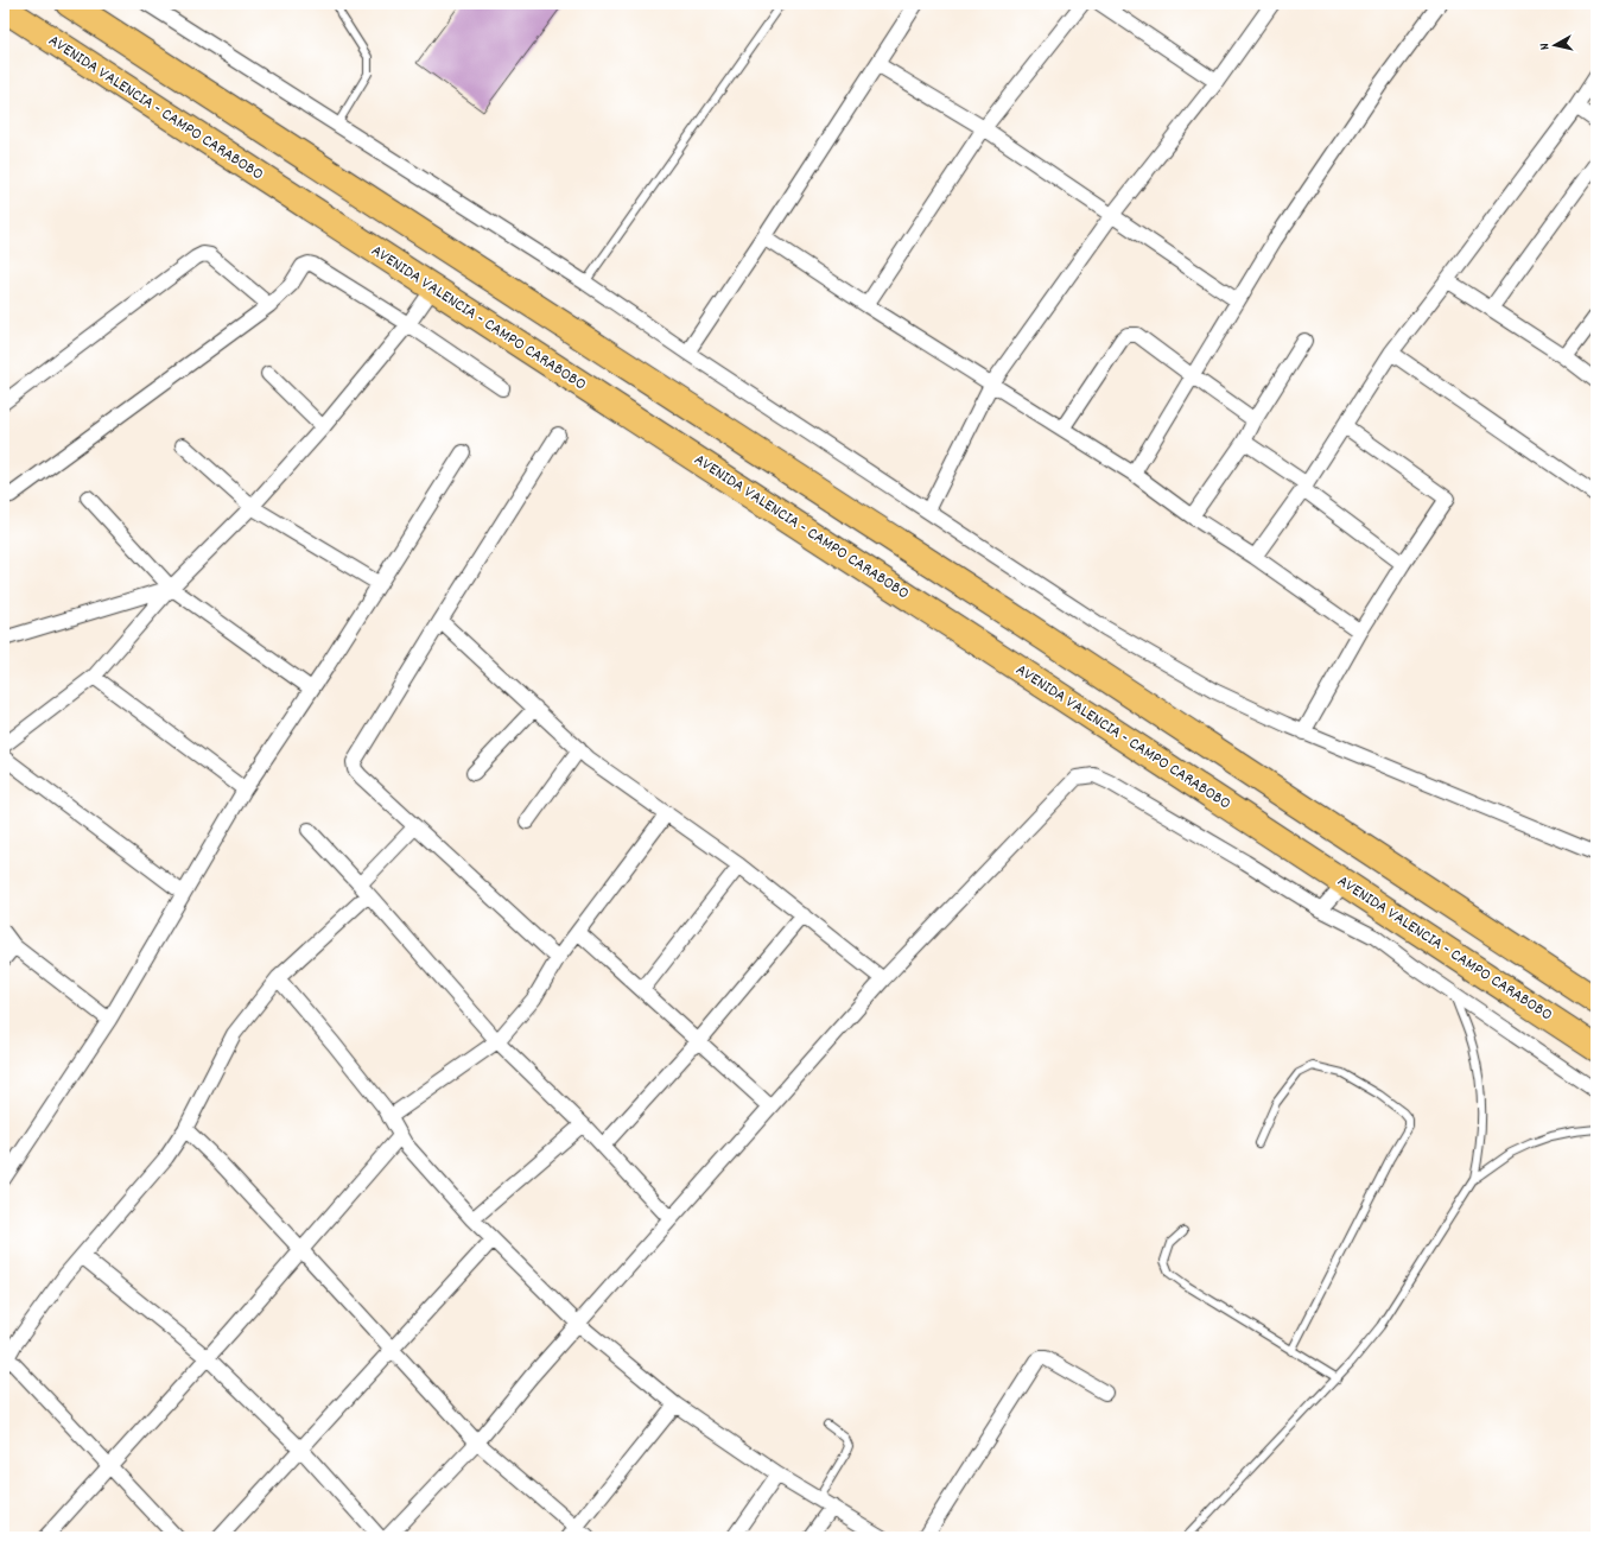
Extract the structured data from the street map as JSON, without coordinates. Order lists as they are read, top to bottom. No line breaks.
{"streets":{"highway":["AVENIDA VALENCIA - CAMPO CARABOBO"]},"north":"left"}
